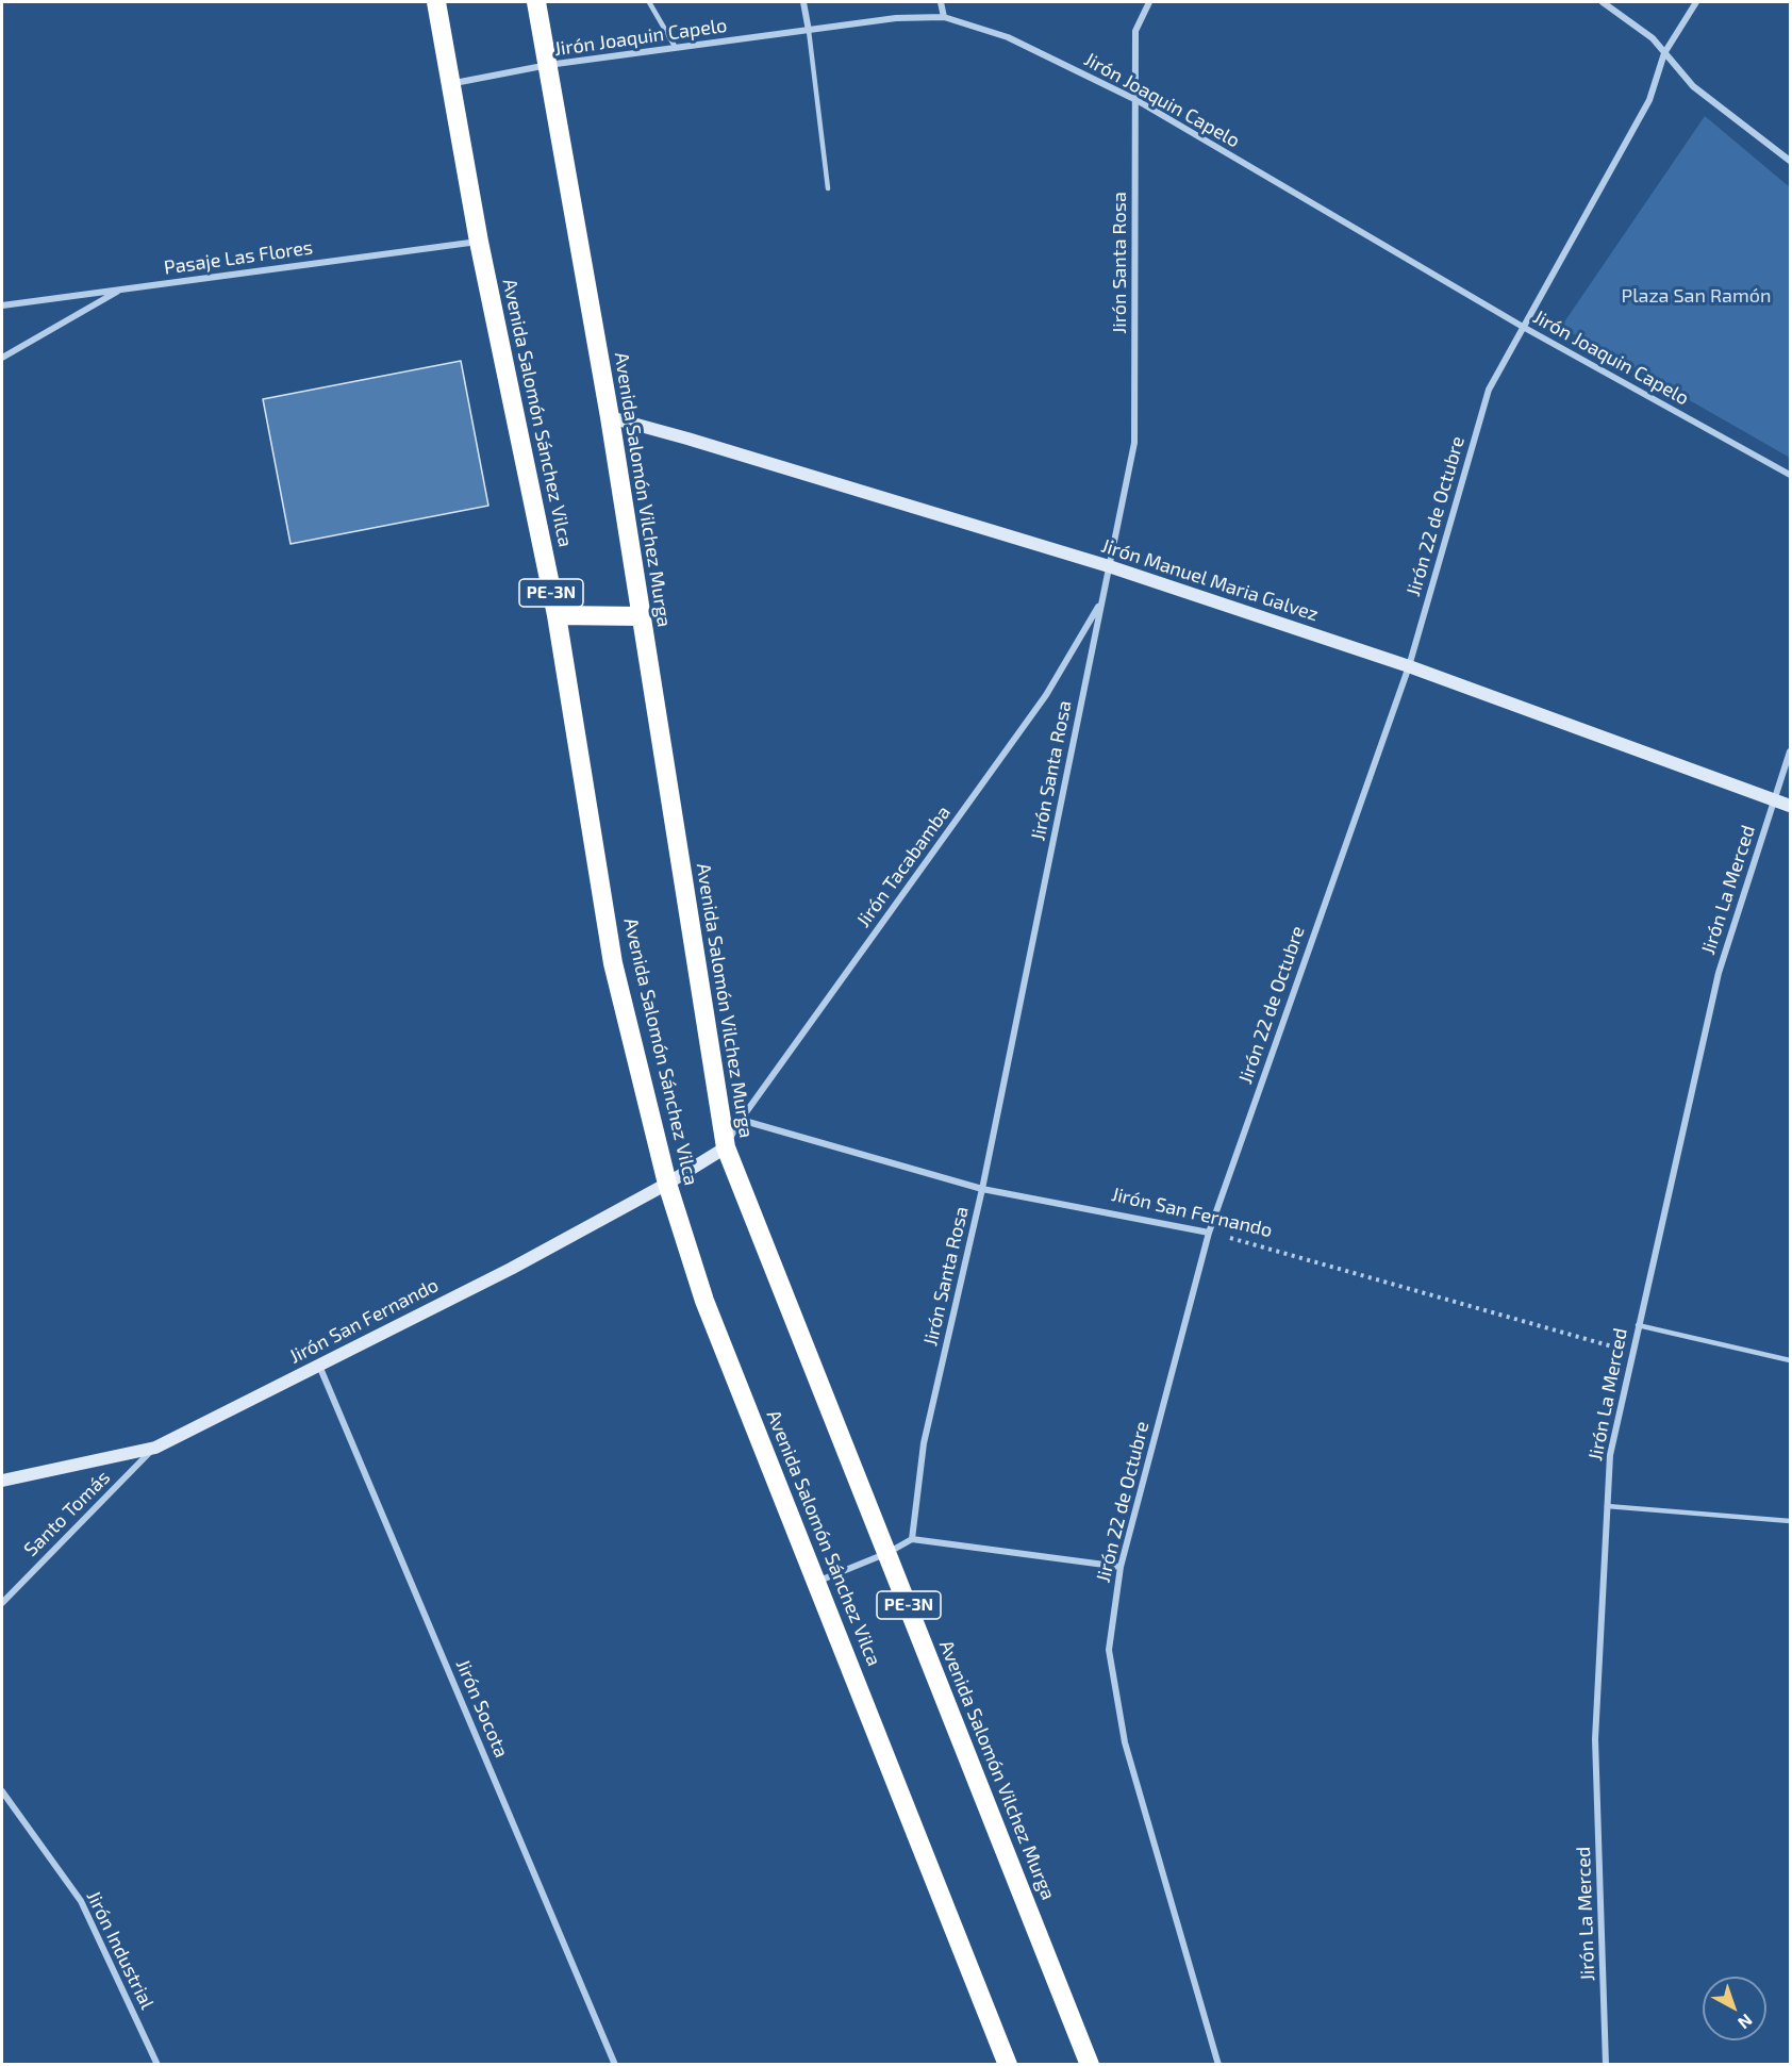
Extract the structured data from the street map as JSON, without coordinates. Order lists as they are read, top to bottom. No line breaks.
{"streets":{"highway":["Avenida Salomón Sánchez Vilca","Avenida Salomón Vilchez Murga","PE-3N"],"street":["Jirón Joaquin Capelo","Pasaje Las Flores","Jirón Santa Rosa","Jirón 22 de Octubre","Jirón Manuel Maria Galvez","Jirón Tacabamba","Jirón La Merced","Jirón San Fernando","Santo Tomás","Jirón Socota","Jirón Industrial"]},"crossings":[["Jirón Joaquin Capelo","Jirón Santa Rosa"],["Jirón Joaquin Capelo","Avenida Salomón Sánchez Vilca"],["Jirón Joaquin Capelo","Avenida Salomón Vilchez Murga"],["Jirón Joaquin Capelo","Jirón 22 de Octubre"],["Pasaje Las Flores","Avenida Salomón Sánchez Vilca"],["Jirón Santa Rosa","Jirón Manuel Maria Galvez"],["Jirón Santa Rosa","Jirón Tacabamba"],["Jirón Santa Rosa","Jirón San Fernando"],["Avenida Salomón Sánchez Vilca","Jirón San Fernando"],["Avenida Salomón Vilchez Murga","Jirón Manuel Maria Galvez"],["Avenida Salomón Vilchez Murga","Jirón Tacabamba"],["Avenida Salomón Vilchez Murga","Jirón San Fernando"],["Jirón 22 de Octubre","Jirón Manuel Maria Galvez"],["Jirón 22 de Octubre","Jirón San Fernando"],["Jirón Manuel Maria Galvez","Jirón La Merced"],["Jirón Tacabamba","Jirón San Fernando"],["Jirón La Merced","Jirón San Fernando"],["Jirón San Fernando","Santo Tomás"],["Jirón San Fernando","Jirón Socota"]],"parks":["Plaza San Ramón"],"north":"bottom right"}
